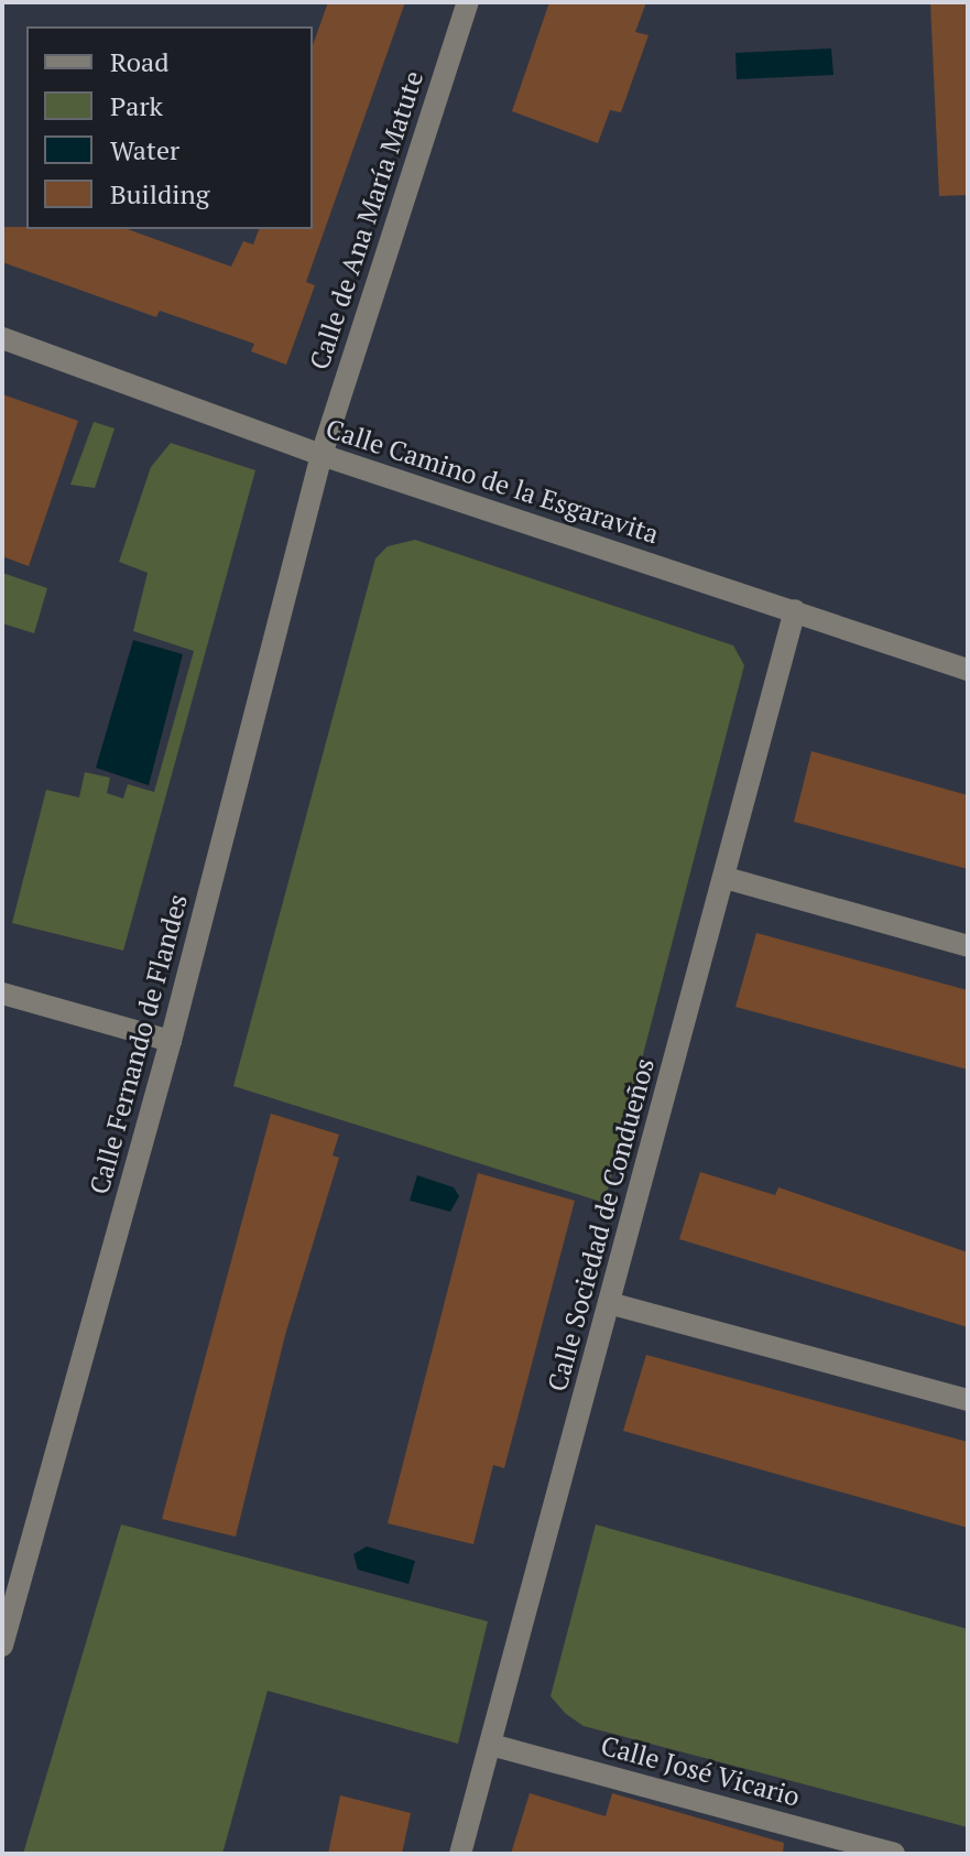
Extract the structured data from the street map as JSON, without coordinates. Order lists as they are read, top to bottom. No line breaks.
{"streets":{"street":["Calle de Ana María Matute","Calle Camino de la Esgaravita","Calle Fernando de Flandes","Calle Sociedad de Condueños","Calle José Vicario"]},"crossings":[["Calle de Ana María Matute","Calle Camino de la Esgaravita"],["Calle de Ana María Matute","Calle Fernando de Flandes"],["Calle Camino de la Esgaravita","Calle Fernando de Flandes"],["Calle Camino de la Esgaravita","Calle Sociedad de Condueños"],["Calle Sociedad de Condueños","Calle José Vicario"]],"legend":["Road","Park","Water","Building"]}
